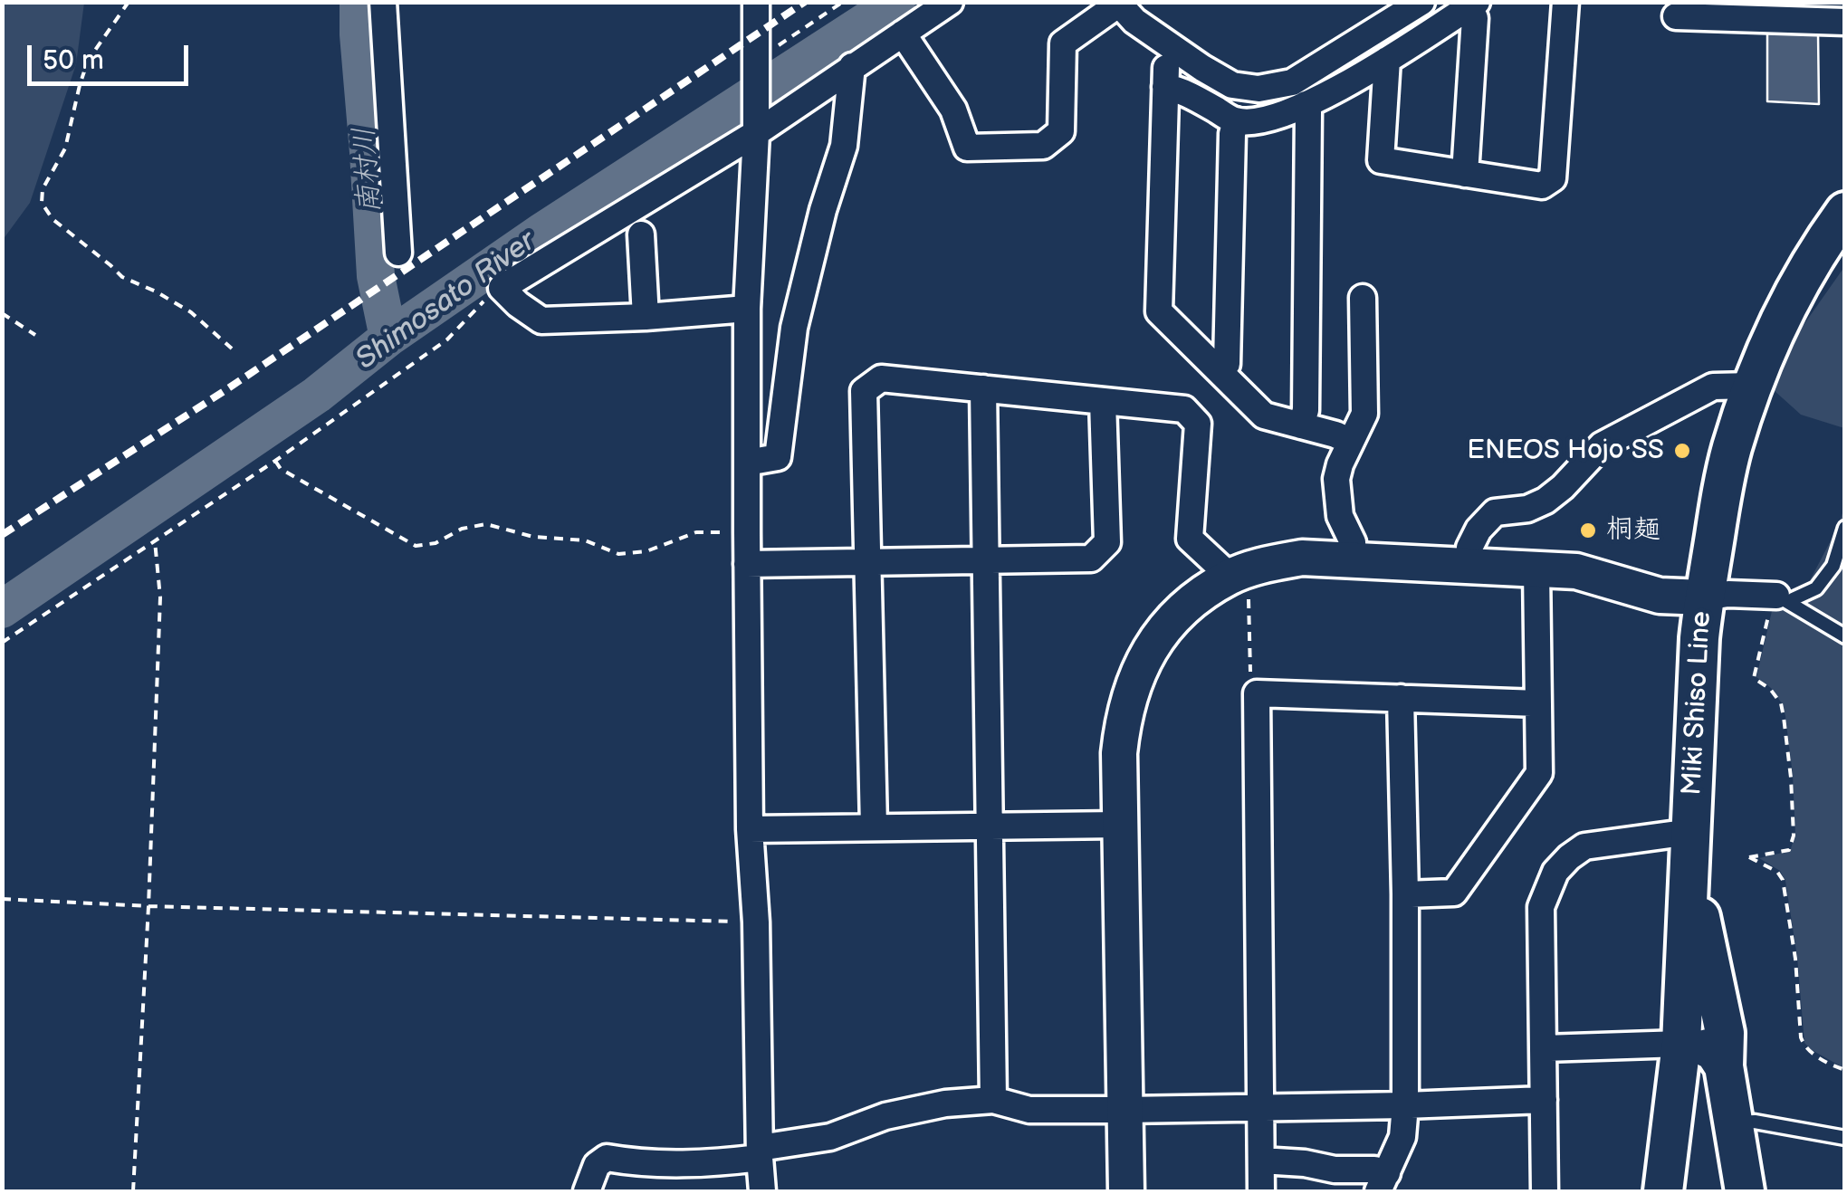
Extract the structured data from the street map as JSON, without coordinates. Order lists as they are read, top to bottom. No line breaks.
{"streets":{"main road":["Miki Shiso Line"]},"water":["南村川","Shimosato River"],"places":["ENEOS Hojo SS","桐麺"],"scale_bar":"50 m"}
